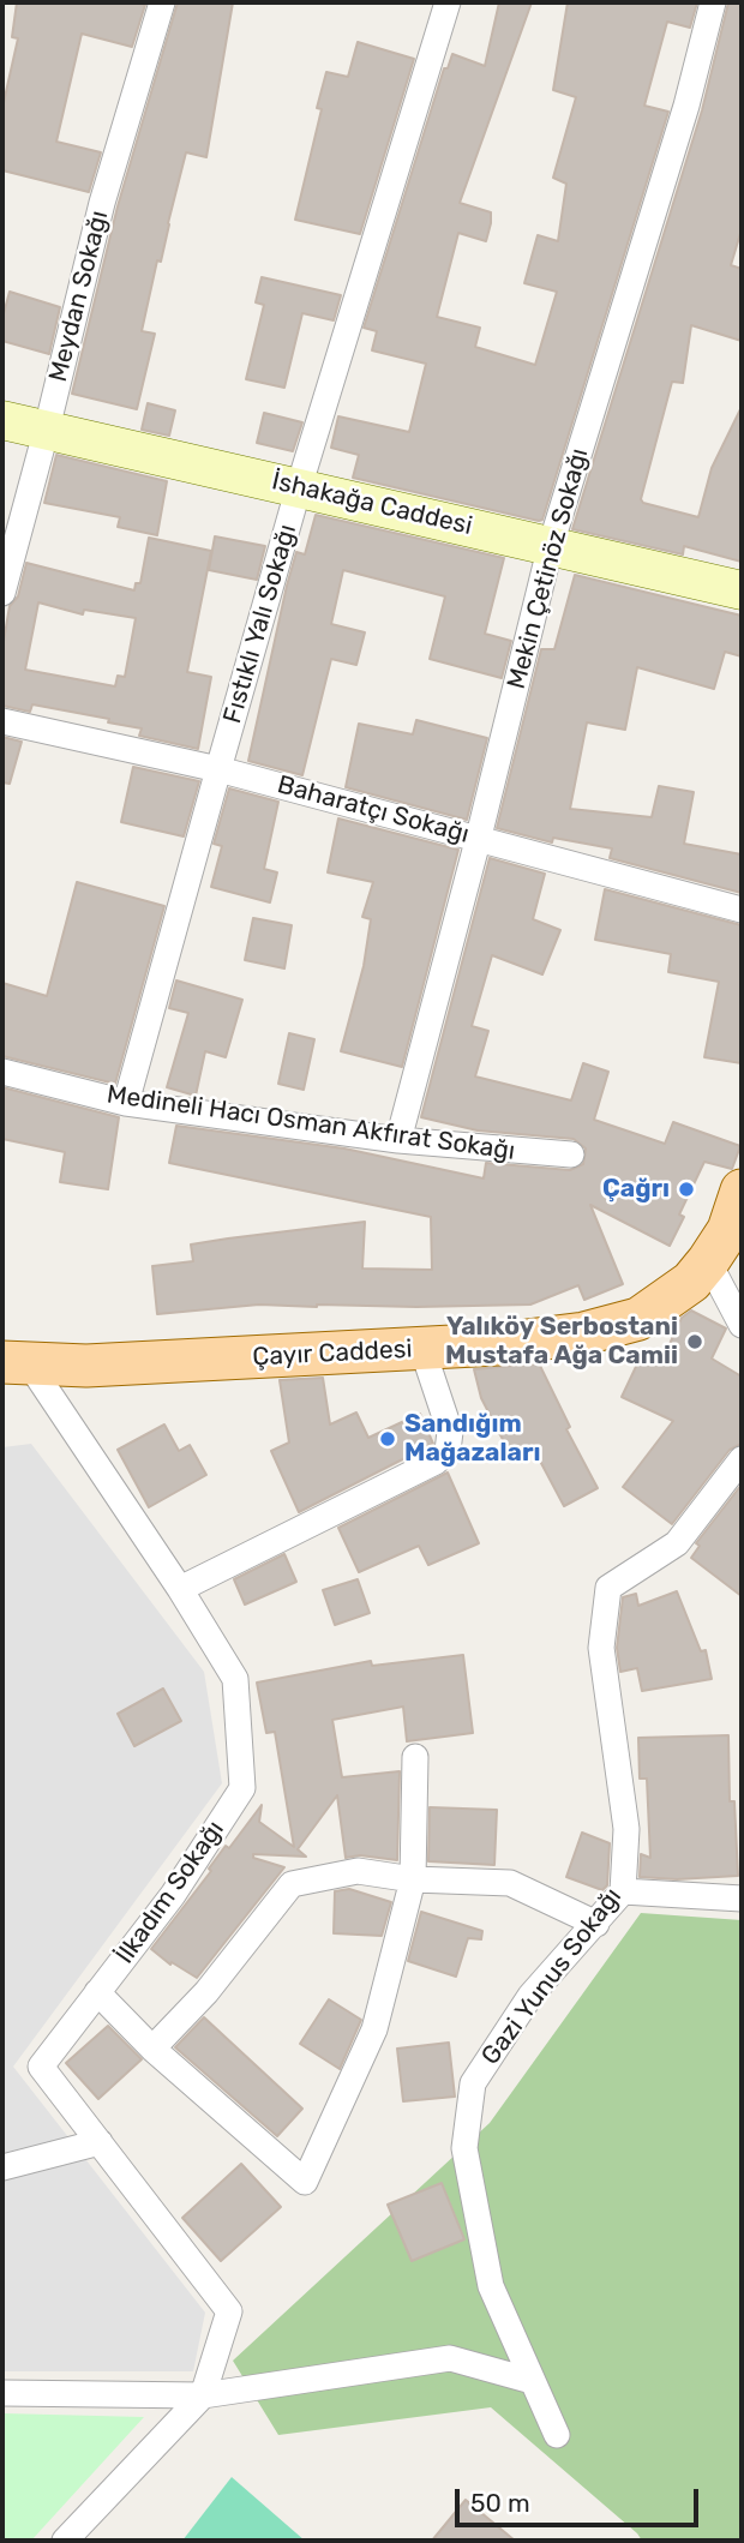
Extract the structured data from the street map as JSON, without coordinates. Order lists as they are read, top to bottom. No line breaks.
{"streets":{"main road":["Çayır Caddesi"],"street":["Meydan Sokağı","İshakağa Caddesi","Mekin Çetinöz Sokağı","Fıstıklı Yalı Sokağı","Baharatçı Sokağı","Medineli Hacı Osman Akfırat Sokağı","İlkadım Sokağı","Gazi Yunus Sokağı"]},"crossings":[["Meydan Sokağı","İshakağa Caddesi"],["İshakağa Caddesi","Mekin Çetinöz Sokağı"],["İshakağa Caddesi","Fıstıklı Yalı Sokağı"],["Mekin Çetinöz Sokağı","Baharatçı Sokağı"],["Mekin Çetinöz Sokağı","Medineli Hacı Osman Akfırat Sokağı"],["Fıstıklı Yalı Sokağı","Baharatçı Sokağı"],["Fıstıklı Yalı Sokağı","Medineli Hacı Osman Akfırat Sokağı"],["Çayır Caddesi","İlkadım Sokağı"]],"places":["Çağrı","Yalıköy Serbostani Mustafa Ağa Camii","Sandığım Mağazaları"],"scale_bar":"50 m"}
